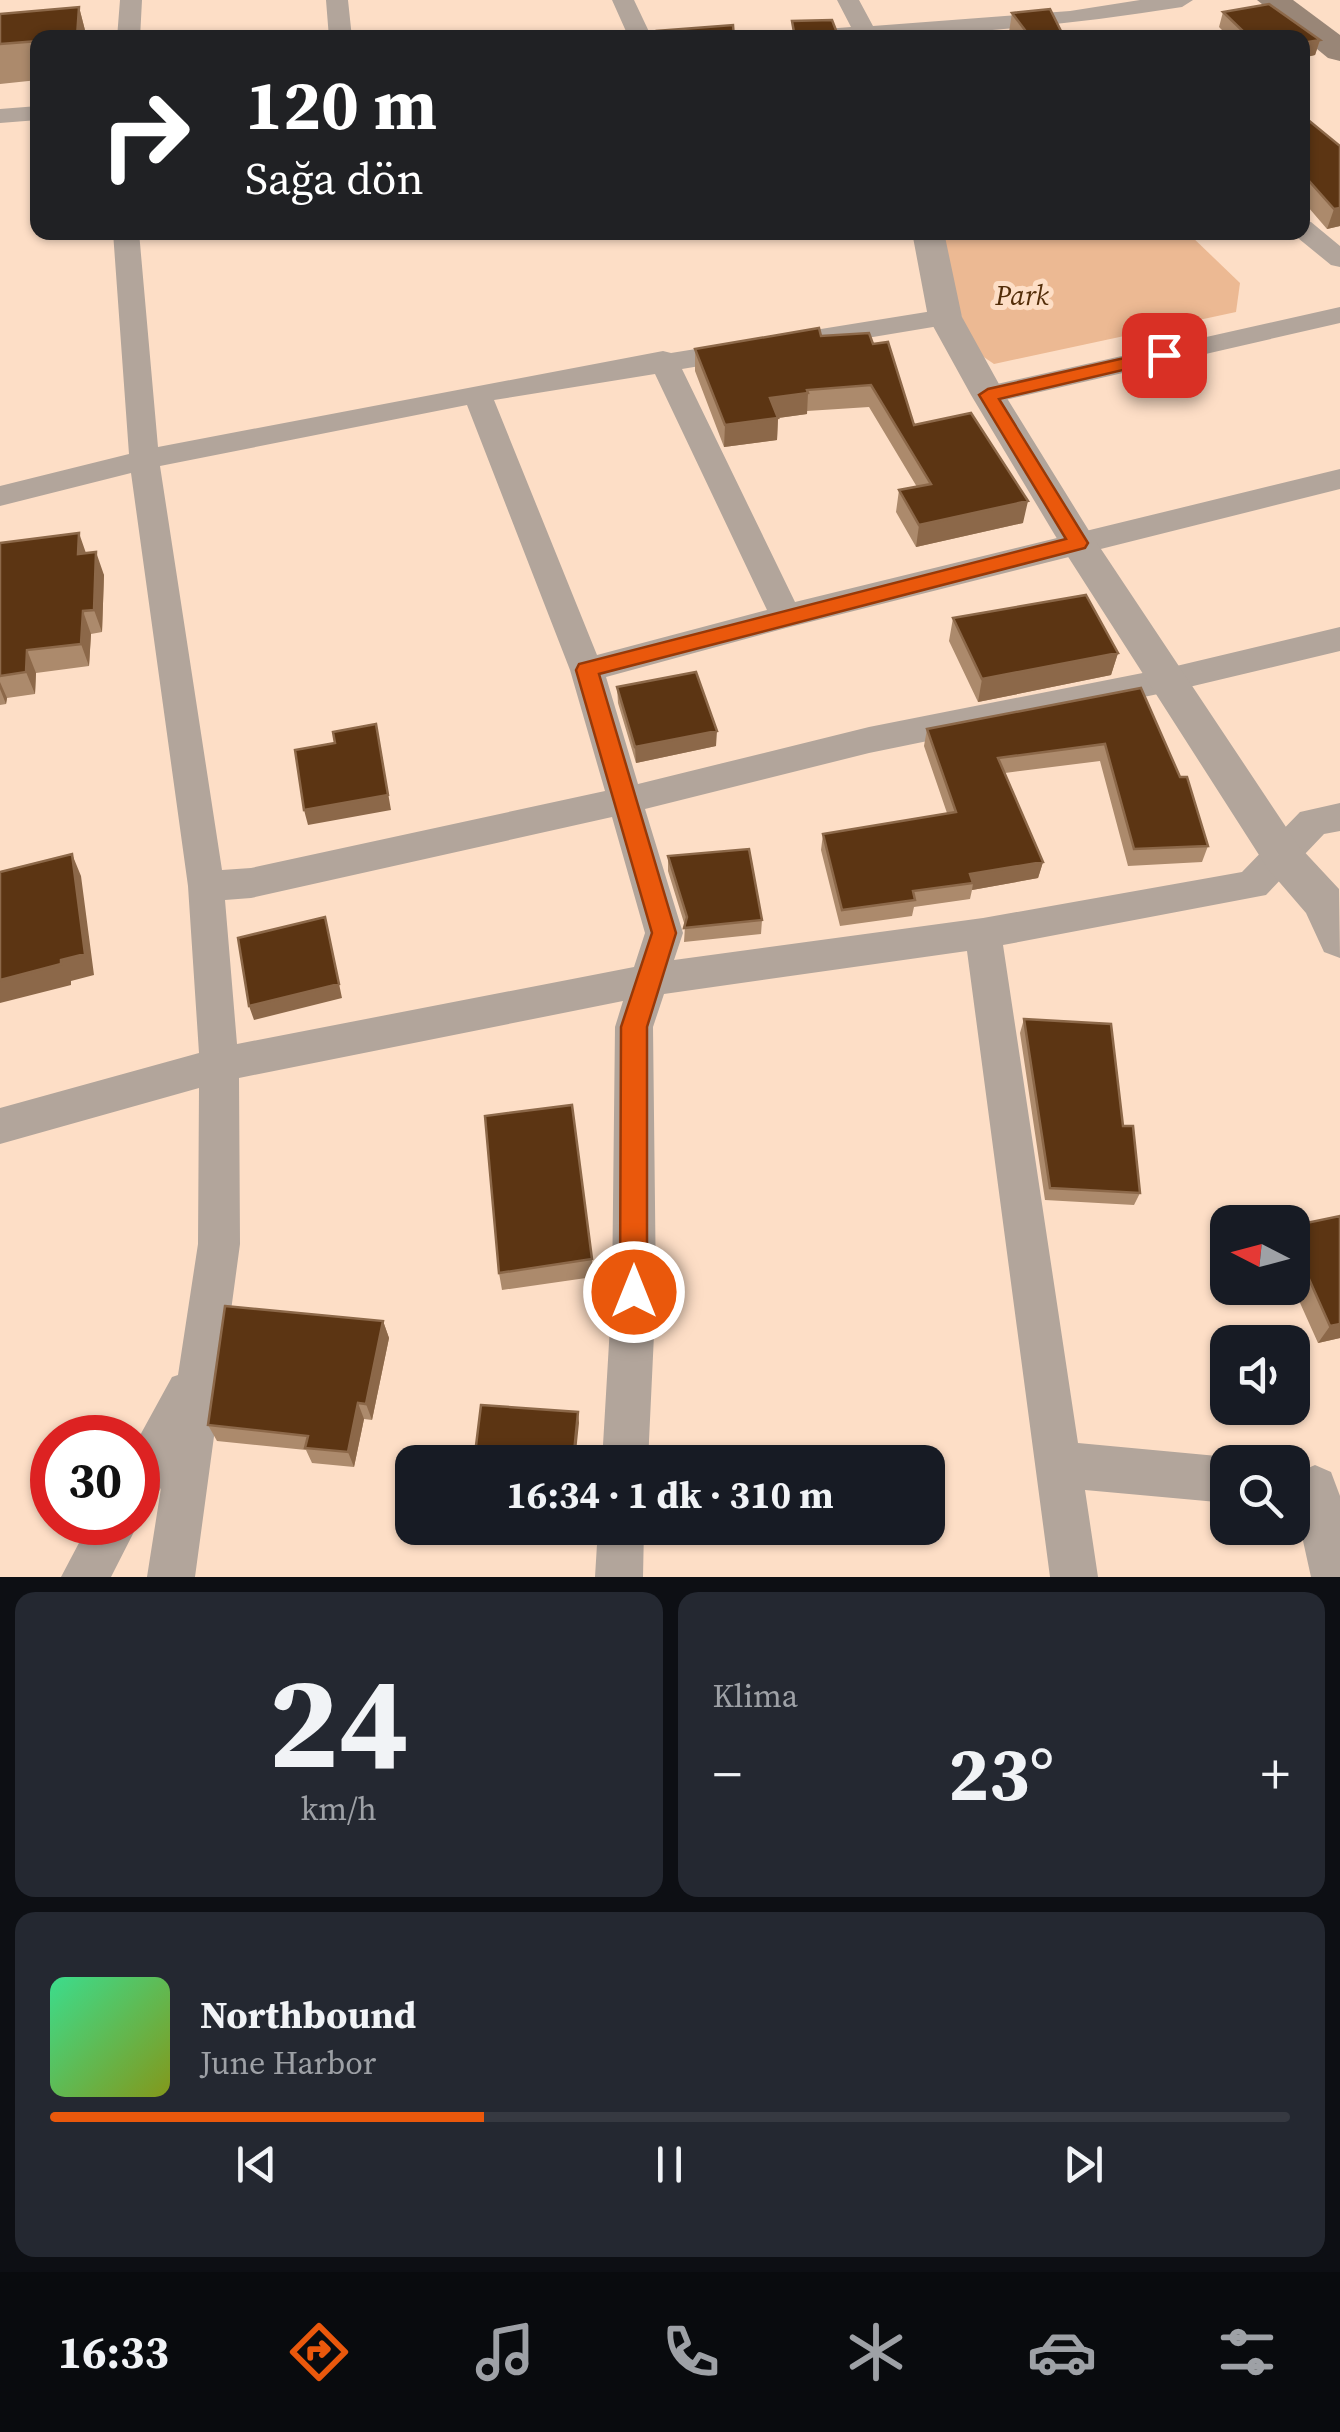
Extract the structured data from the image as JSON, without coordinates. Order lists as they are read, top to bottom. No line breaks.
{"parks":["Park"],"north":"left","page":{"turn":["120 m","Sağa dön"],"limit":"30","trip":"16:34 · 1 dk · 310 m","tile":[["24","km/h"],"Klima"],"heat":["−","23°","+"],"song":["Northbound","June Harbor"],"tabs":"16:33"}}
